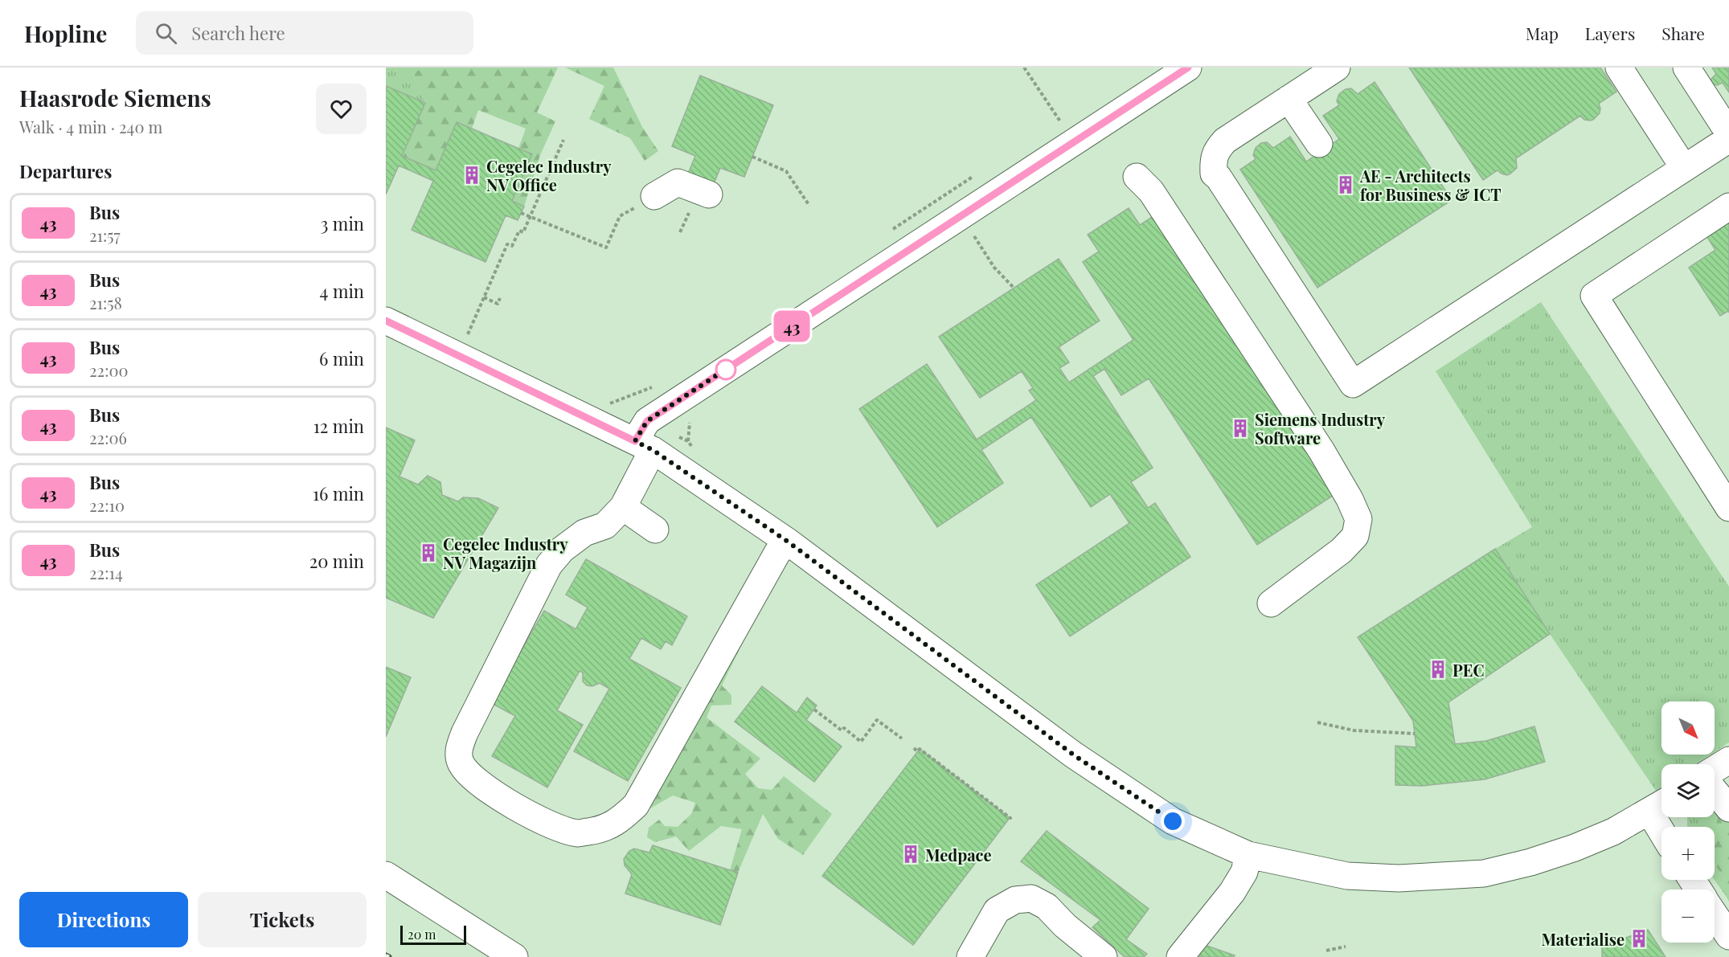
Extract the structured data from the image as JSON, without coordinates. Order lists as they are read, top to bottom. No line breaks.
{"places":{"building":["Cegelec Industry NV Office","AE - Architects for Business & ICT","Siemens Industry Software","Cegelec Industry NV Magazijn","PEC","Medpace","Materialise"]},"lines":["bus line 43"],"scale_bar":"20 m","north":"bottom right","page":{"header":"Hopline","search":"Search here","nav":["Map","Layers","Share"],"heading":[["Haasrode Siemens","Walk · 4 min · 240 m"],"Departures"],"on_map":"43","list":[{"mark":"43","name":"Bus","note":"21:57","value":"3 min"},{"mark":"43","name":"Bus","note":"21:58","value":"4 min"},{"mark":"43","name":"Bus","note":"22:00","value":"6 min"},{"mark":"43","name":"Bus","note":"22:06","value":"12 min"},{"mark":"43","name":"Bus","note":"22:10","value":"16 min"},{"mark":"43","name":"Bus","note":"22:14","value":"20 min"}],"map_buttons":["+","−"],"buttons":["Directions","Tickets"],"scale":"20 m"}}
